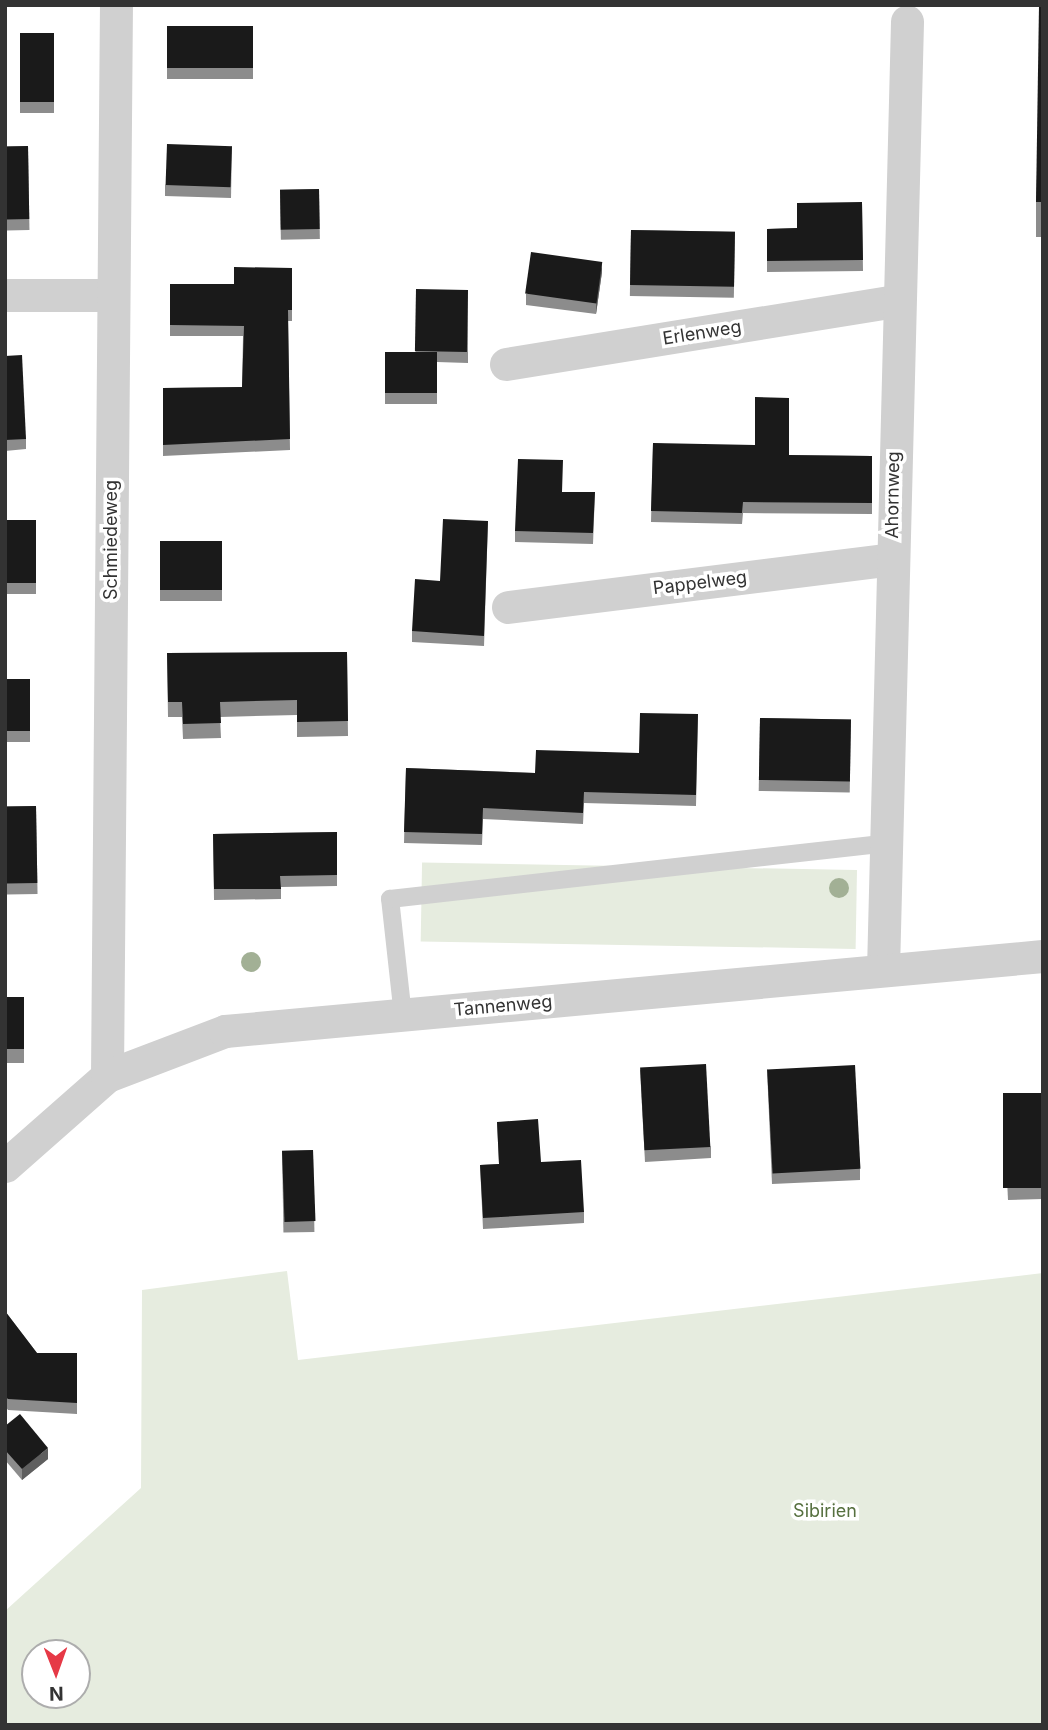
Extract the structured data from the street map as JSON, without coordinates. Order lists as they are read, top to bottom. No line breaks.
{"streets":{"street":["Erlenweg","Ahornweg","Schmiedeweg","Pappelweg","Tannenweg"]},"crossings":[["Erlenweg","Ahornweg"],["Ahornweg","Pappelweg"],["Ahornweg","Tannenweg"],["Schmiedeweg","Tannenweg"]],"parks":["Sibirien"],"north":"bottom"}
